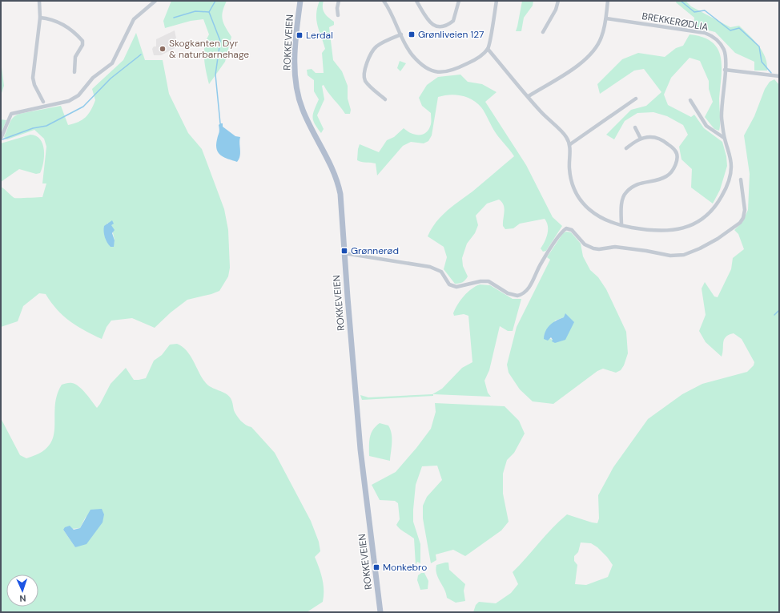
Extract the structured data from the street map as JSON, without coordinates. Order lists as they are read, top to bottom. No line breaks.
{"streets":{"main road":["ROKKEVEIEN"],"street":["BREKKERØDLIA"]},"places":{"transit":["Grønliveien 127","Lerdal","Grønnerød","Monkebro"],"other":["Skogkanten Dyr & naturbarnehage"]},"north":"bottom"}
